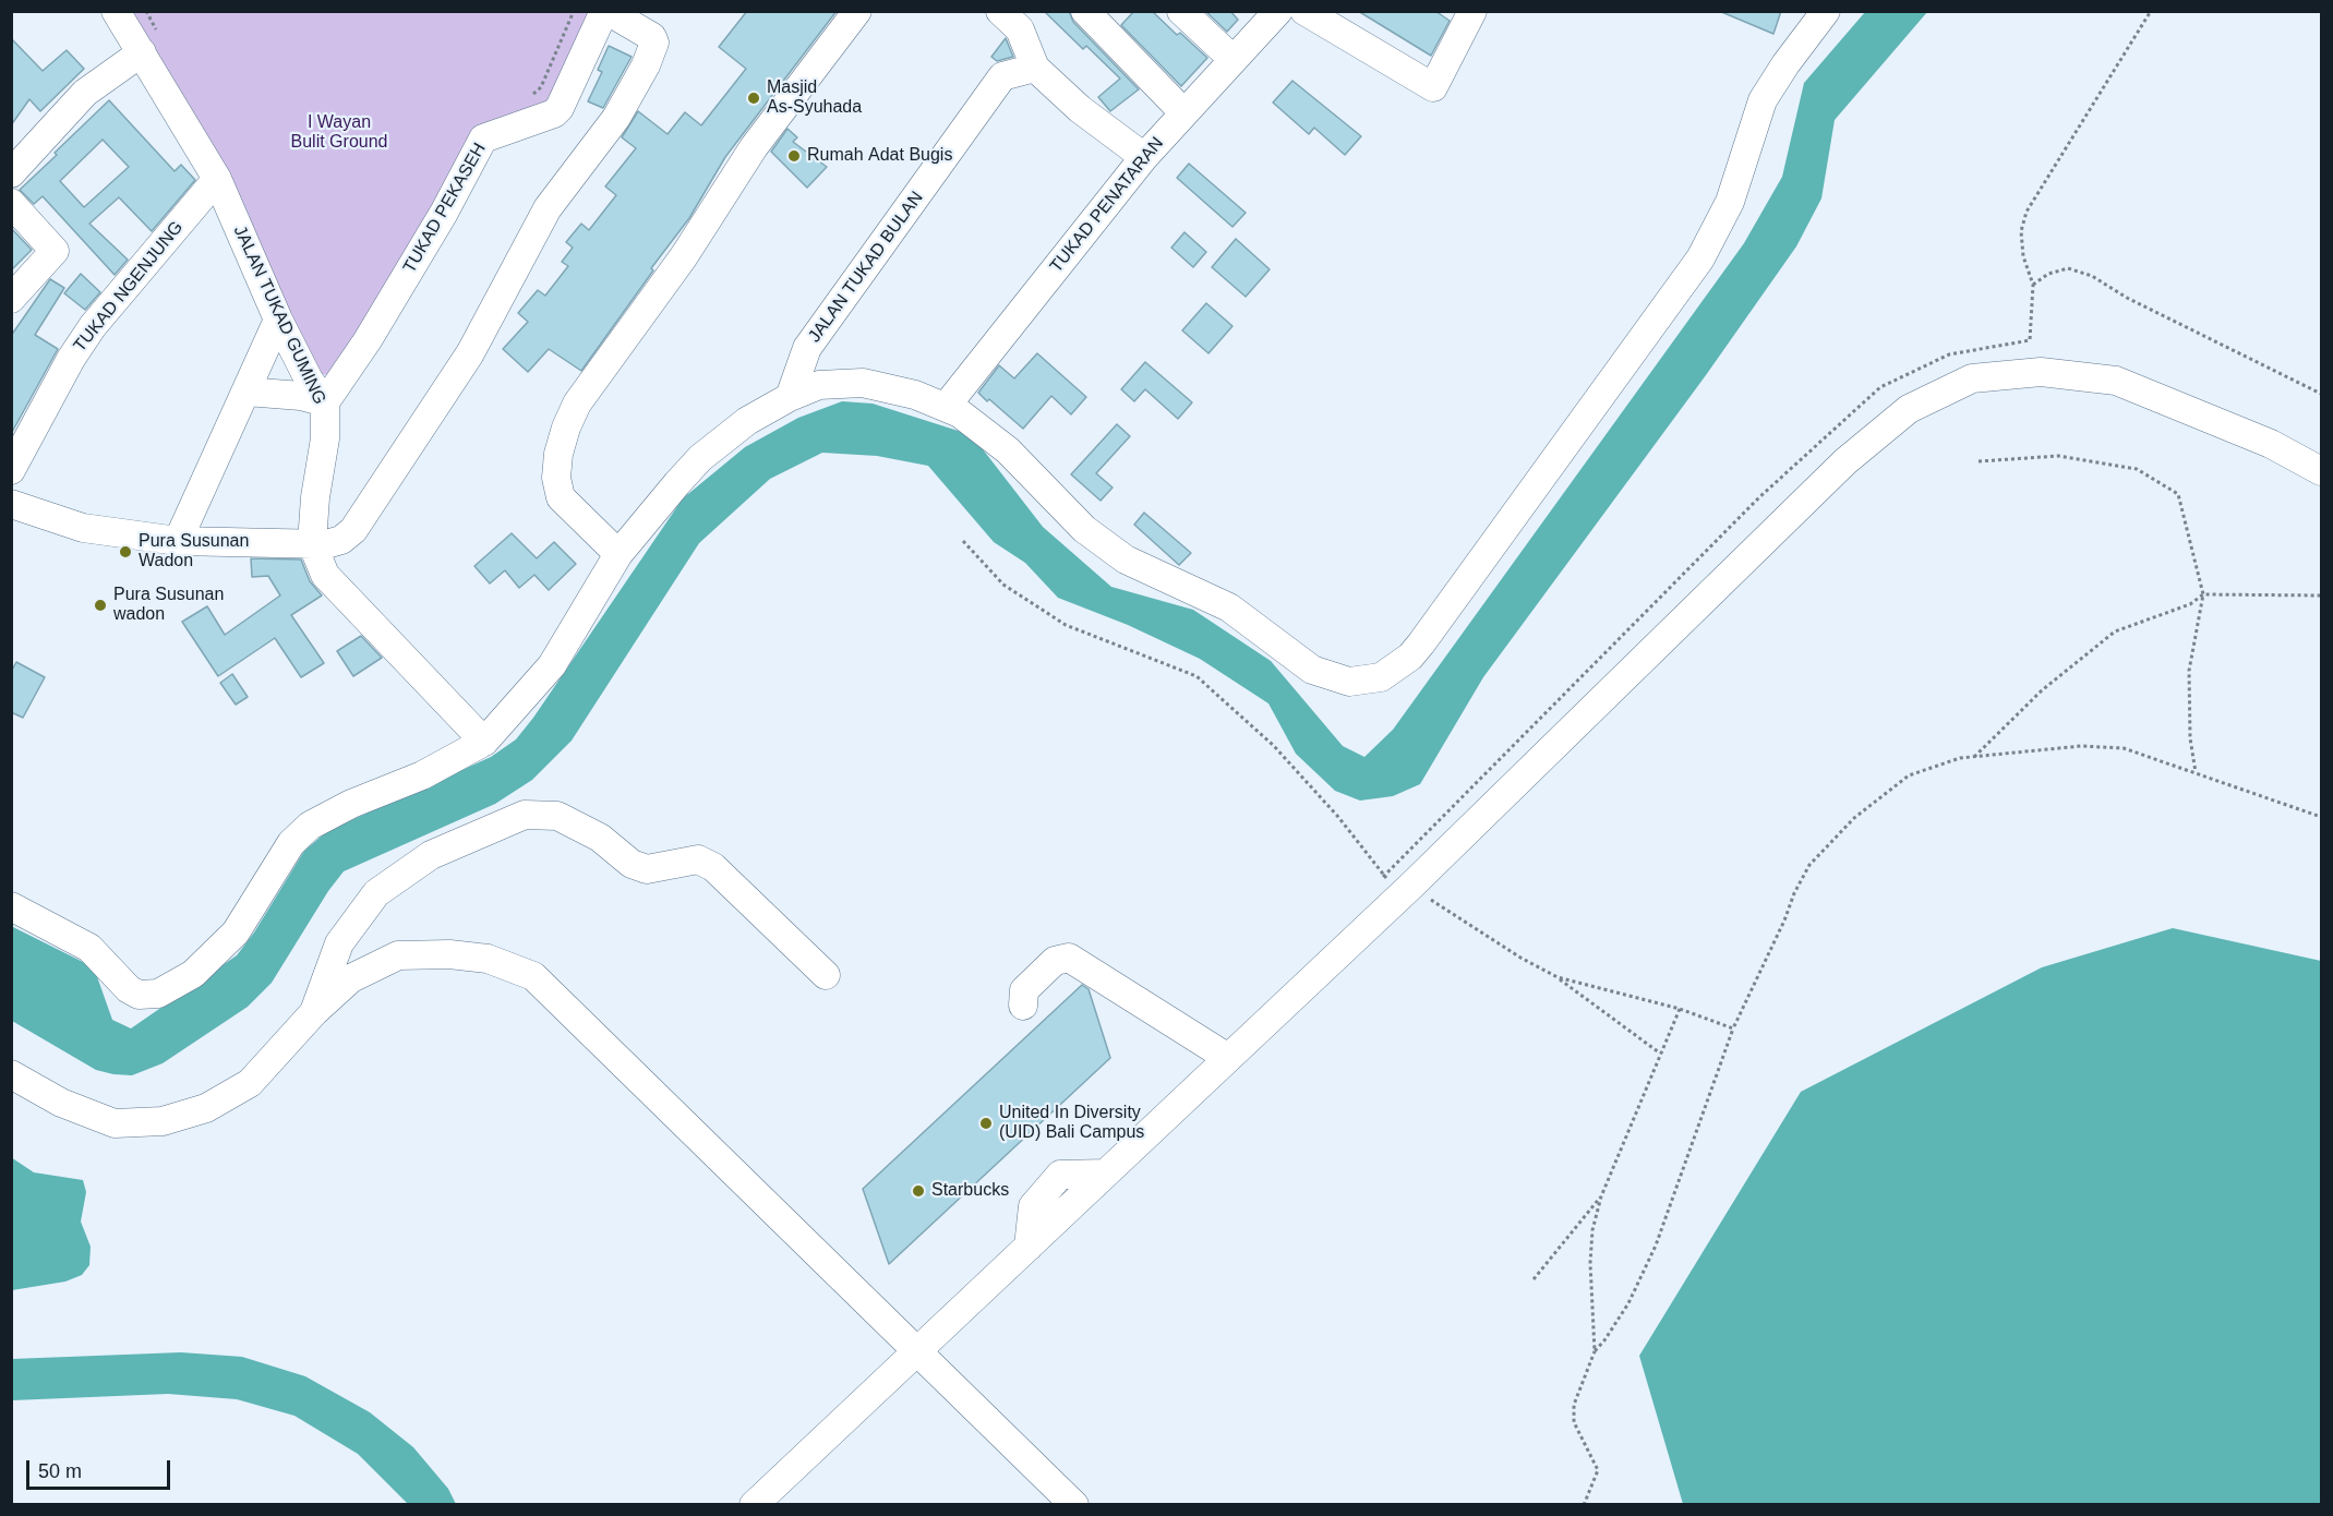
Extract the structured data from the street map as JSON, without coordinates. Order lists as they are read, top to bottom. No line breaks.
{"streets":{"street":["TUKAD PENATARAN","TUKAD PEKASEH","JALAN TUKAD BULAN","TUKAD NGENJUNG","JALAN TUKAD GUMING"]},"crossings":[["TUKAD PEKASEH","JALAN TUKAD GUMING"],["TUKAD NGENJUNG","JALAN TUKAD GUMING"]],"parks":["I Wayan Bulit Ground"],"places":["Masjid As-Syuhada","Rumah Adat Bugis","Pura Susunan Wadon","Pura Susunan wadon","United In Diversity (UID) Bali Campus","Starbucks"],"scale_bar":"50 m"}
